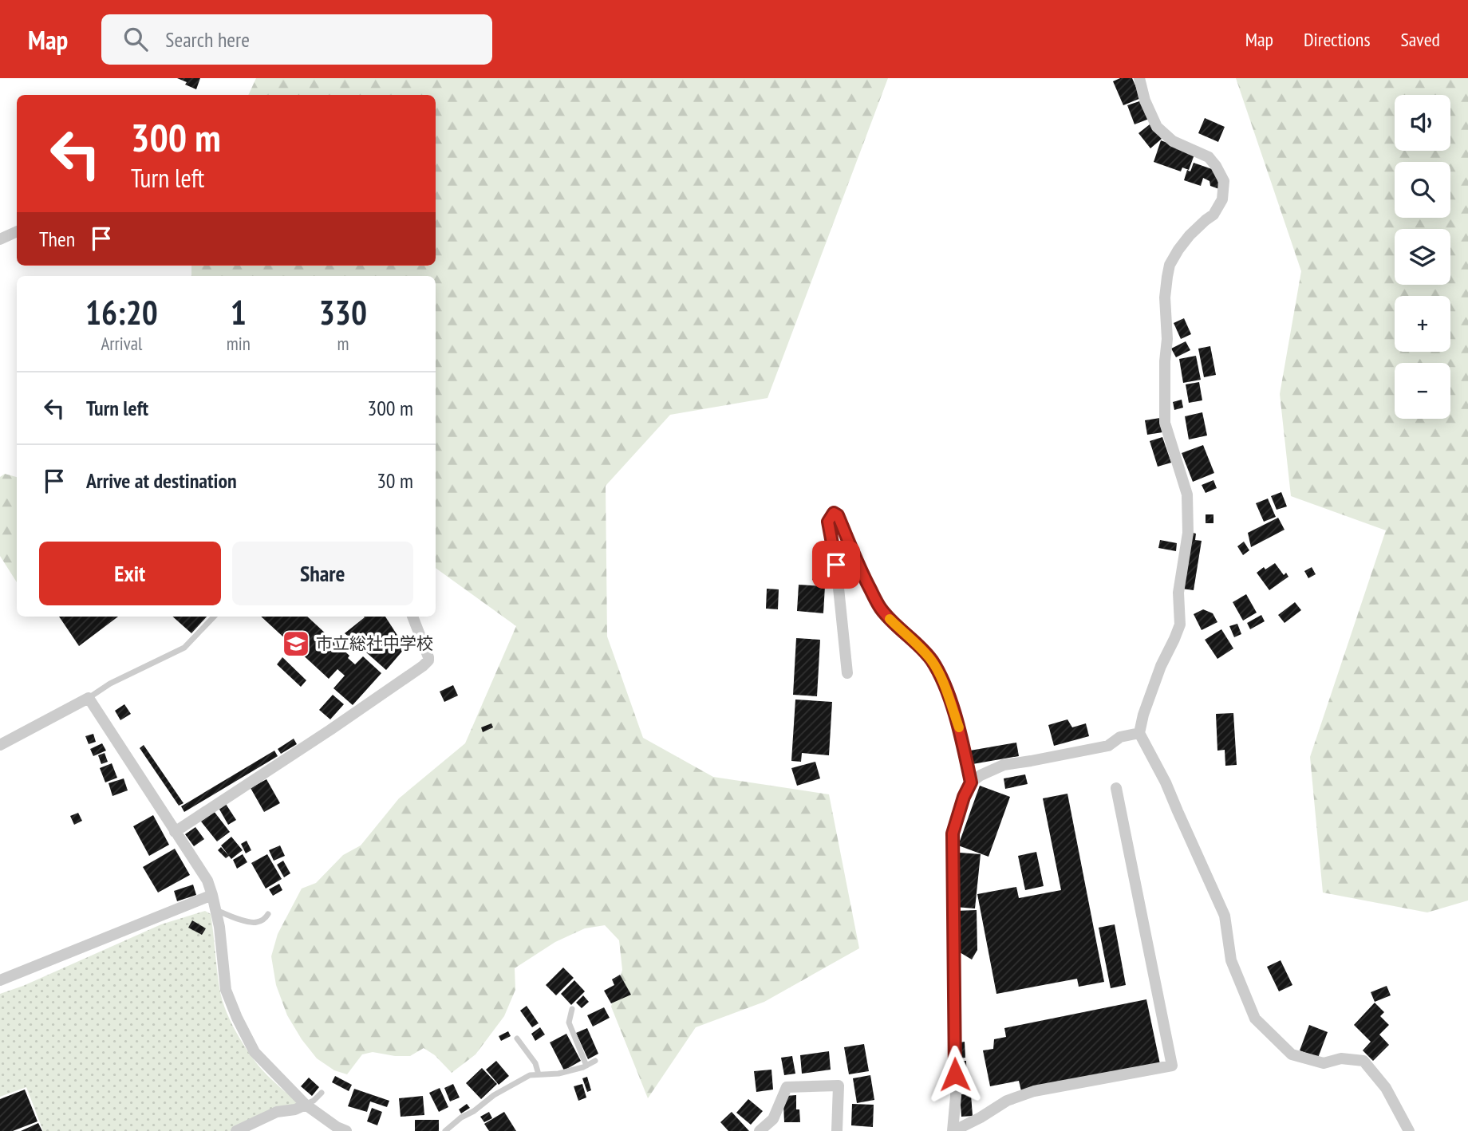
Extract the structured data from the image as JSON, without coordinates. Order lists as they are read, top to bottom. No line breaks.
{"places":{"school or university":["市立総社中学校"]},"page":{"header":"Map","search":"Search here","nav":["Map","Directions","Saved"],"map_buttons":["+","−"],"turn":["300 m","Turn left"],"then":"Then","eta":["16:20","Arrival","1","min","330","m"],"list":[{"name":"Turn left","value":"300 m"},{"name":"Arrive at destination","value":"30 m"}],"buttons":["Exit","Share"]}}
